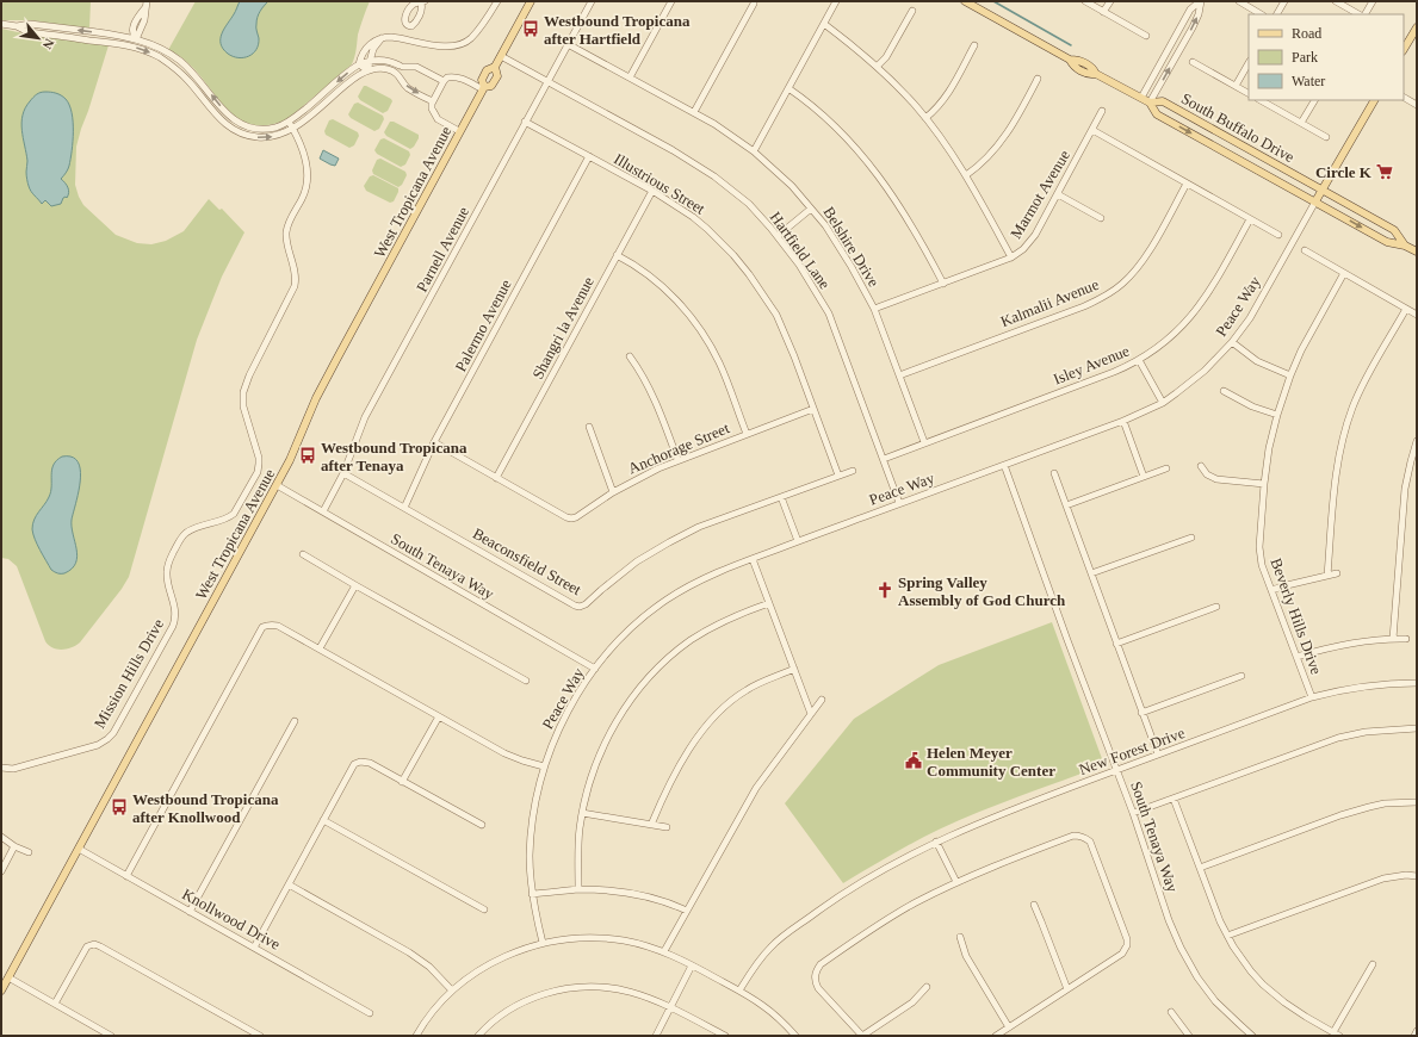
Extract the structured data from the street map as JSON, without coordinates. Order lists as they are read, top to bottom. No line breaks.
{"streets":{"main road":["South Buffalo Drive","West Tropicana Avenue","Peace Way"],"street":["Illustrious Street","Marmot Avenue","Belshire Drive","Parnell Avenue","Hartfield Lane","Kalmalii Avenue","Palermo Avenue","Shangri la Avenue","Isley Avenue","Anchorage Street","Beaconsfield Street","South Tenaya Way","Beverly Hills Drive","Mission Hills Drive","New Forest Drive","Knollwood Drive"]},"crossings":[["South Buffalo Drive","Peace Way"],["Illustrious Street","Parnell Avenue"],["Illustrious Street","Palermo Avenue"],["Illustrious Street","Shangri la Avenue"],["Illustrious Street","Anchorage Street"],["Illustrious Street","Beaconsfield Street"],["West Tropicana Avenue","Hartfield Lane"],["West Tropicana Avenue","South Tenaya Way"],["West Tropicana Avenue","Knollwood Drive"],["Marmot Avenue","Belshire Drive"],["Belshire Drive","Parnell Avenue"],["Belshire Drive","Kalmalii Avenue"],["Belshire Drive","Isley Avenue"],["Parnell Avenue","Hartfield Lane"],["Parnell Avenue","Beaconsfield Street"],["Parnell Avenue","South Tenaya Way"],["Hartfield Lane","Peace Way"],["Hartfield Lane","Isley Avenue"],["Peace Way","South Tenaya Way"],["Palermo Avenue","Anchorage Street"],["Palermo Avenue","Beaconsfield Street"],["Shangri la Avenue","Anchorage Street"],["South Tenaya Way","New Forest Drive"],["Beverly Hills Drive","New Forest Drive"]],"places":{"bus stop":["Westbound Tropicana after Hartfield","Westbound Tropicana after Tenaya","Westbound Tropicana after Knollwood"],"supermarket":["Circle K"],"church":["Spring Valley Assembly of God Church"],"public building":["Helen Meyer Community Center"]},"legend":["Road","Park","Water"],"north":"bottom right"}
